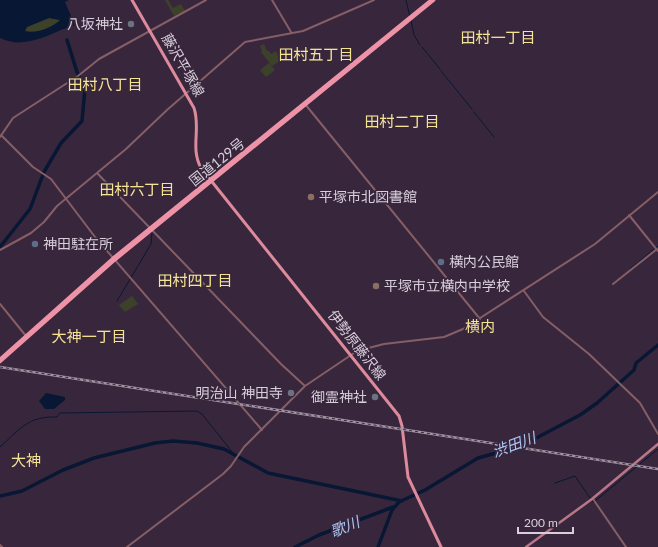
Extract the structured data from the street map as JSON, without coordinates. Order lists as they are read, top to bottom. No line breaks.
{"streets":{"highway":["国道129号"],"main road":["藤沢平塚線","伊勢原藤沢線"]},"crossings":[["藤沢平塚線","国道129号"],["藤沢平塚線","伊勢原藤沢線"],["国道129号","伊勢原藤沢線"]],"districts":["田村一丁目","田村五丁目","田村八丁目","田村二丁目","田村六丁目","田村四丁目","横内","大神一丁目","大神"],"water":["渋田川","歌川"],"places":["八坂神社","平塚市北図書館","神田駐在所","横内公民館","平塚市立横内中学校","明治山 神田寺","御霊神社"],"scale_bar":"200 m"}
